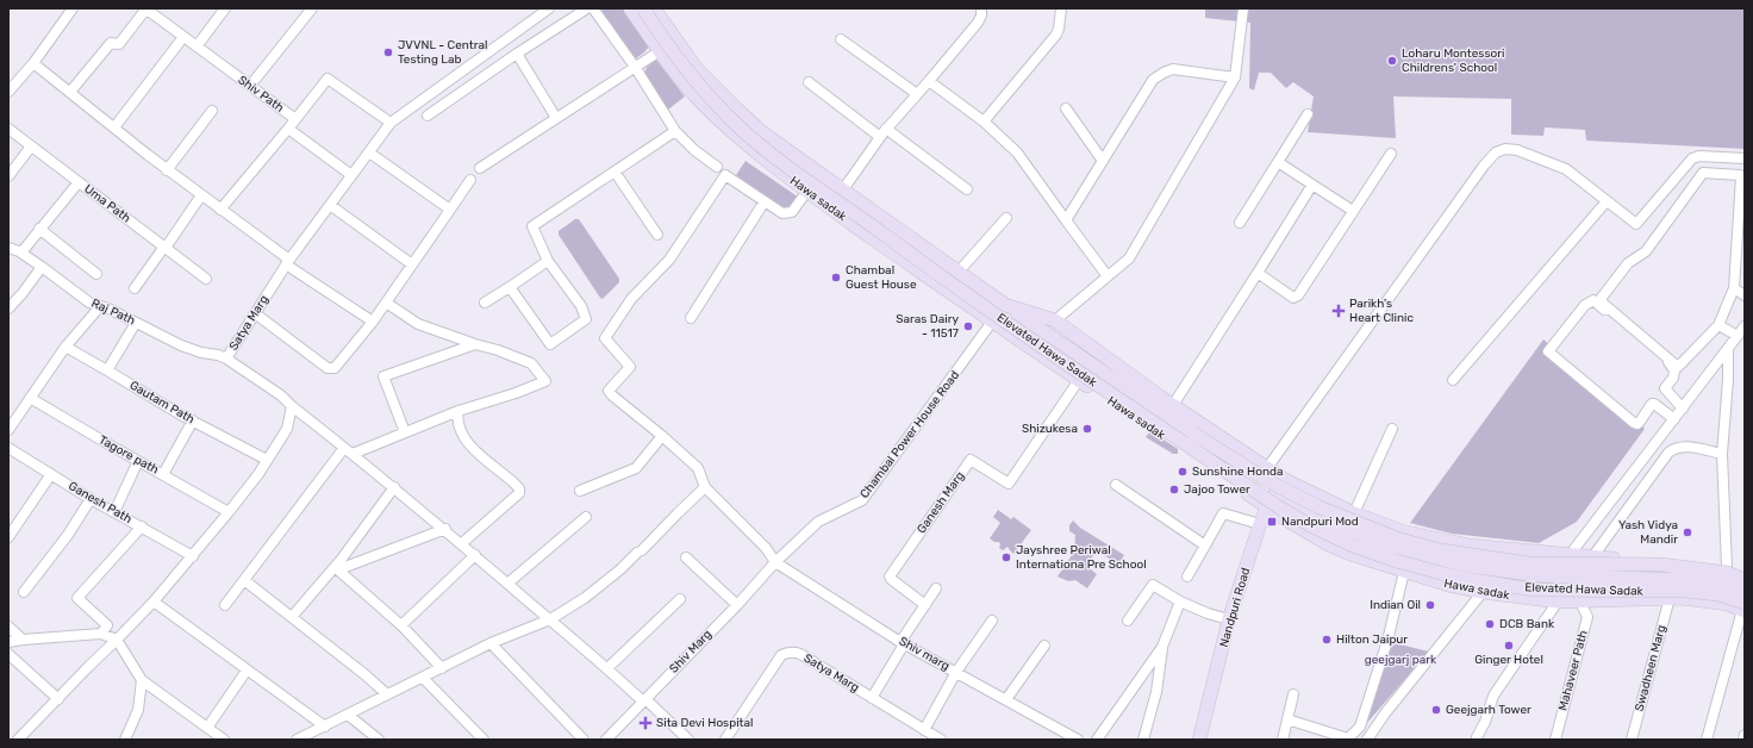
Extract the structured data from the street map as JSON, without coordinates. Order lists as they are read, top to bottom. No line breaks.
{"streets":{"main road":["Hawa sadak","Elevated Hawa Sadak","Nandpuri Road"],"street":["Shiv Path","Uma Path","Raj Path","Satya Marg","Gautam Path","Chambal Power House Road","Tagore path","Ganesh Path","Ganesh Marg","Shiv Marg","Shiv marg","Swadheen Marg","Mahaveer Path"]},"crossings":[["Shiv Path","Satya Marg"],["Hawa sadak","Elevated Hawa Sadak"],["Hawa sadak","Chambal Power House Road"],["Hawa sadak","Ganesh Marg"],["Hawa sadak","Nandpuri Road"],["Hawa sadak","Swadheen Marg"],["Hawa sadak","Mahaveer Path"],["Raj Path","Satya Marg"],["Satya Marg","Shiv Marg"],["Elevated Hawa Sadak","Chambal Power House Road"],["Chambal Power House Road","Shiv Marg"],["Chambal Power House Road","Shiv marg"],["Shiv Marg","Shiv marg"]],"parks":["geejgarj park"],"places":{"other":["JVVNL - Central Testing Lab","Loharu Montessori Childrens' School","Chambal Guest House","Saras Dairy - 11517","Shizukesa","Sunshine Honda","Jajoo Tower","Yash Vidya Mandir","Jayshree Periwal Internationa Pre School","Indian Oil","DCB Bank","Hilton Jaipur","Ginger Hotel","Geejgarh Tower"],"health":["Parikh's Heart Clinic","Sita Devi Hospital"],"transit":["Nandpuri Mod"]}}
